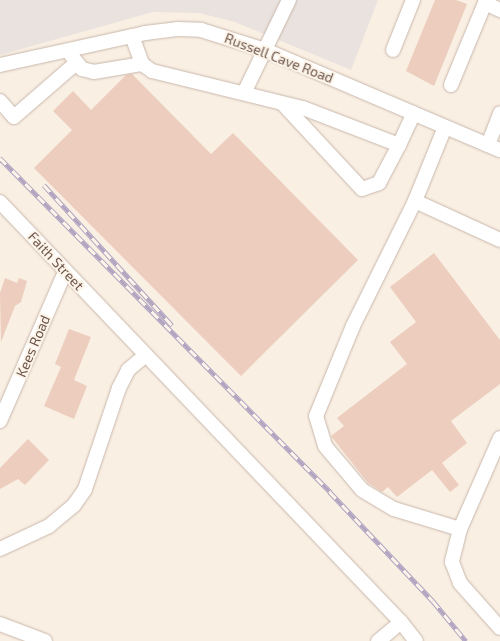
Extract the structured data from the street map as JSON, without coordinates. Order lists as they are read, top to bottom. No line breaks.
{"streets":{"street":["Russell Cave Road","Faith Street","Kees Road"]},"crossings":[["Faith Street","Kees Road"]]}
